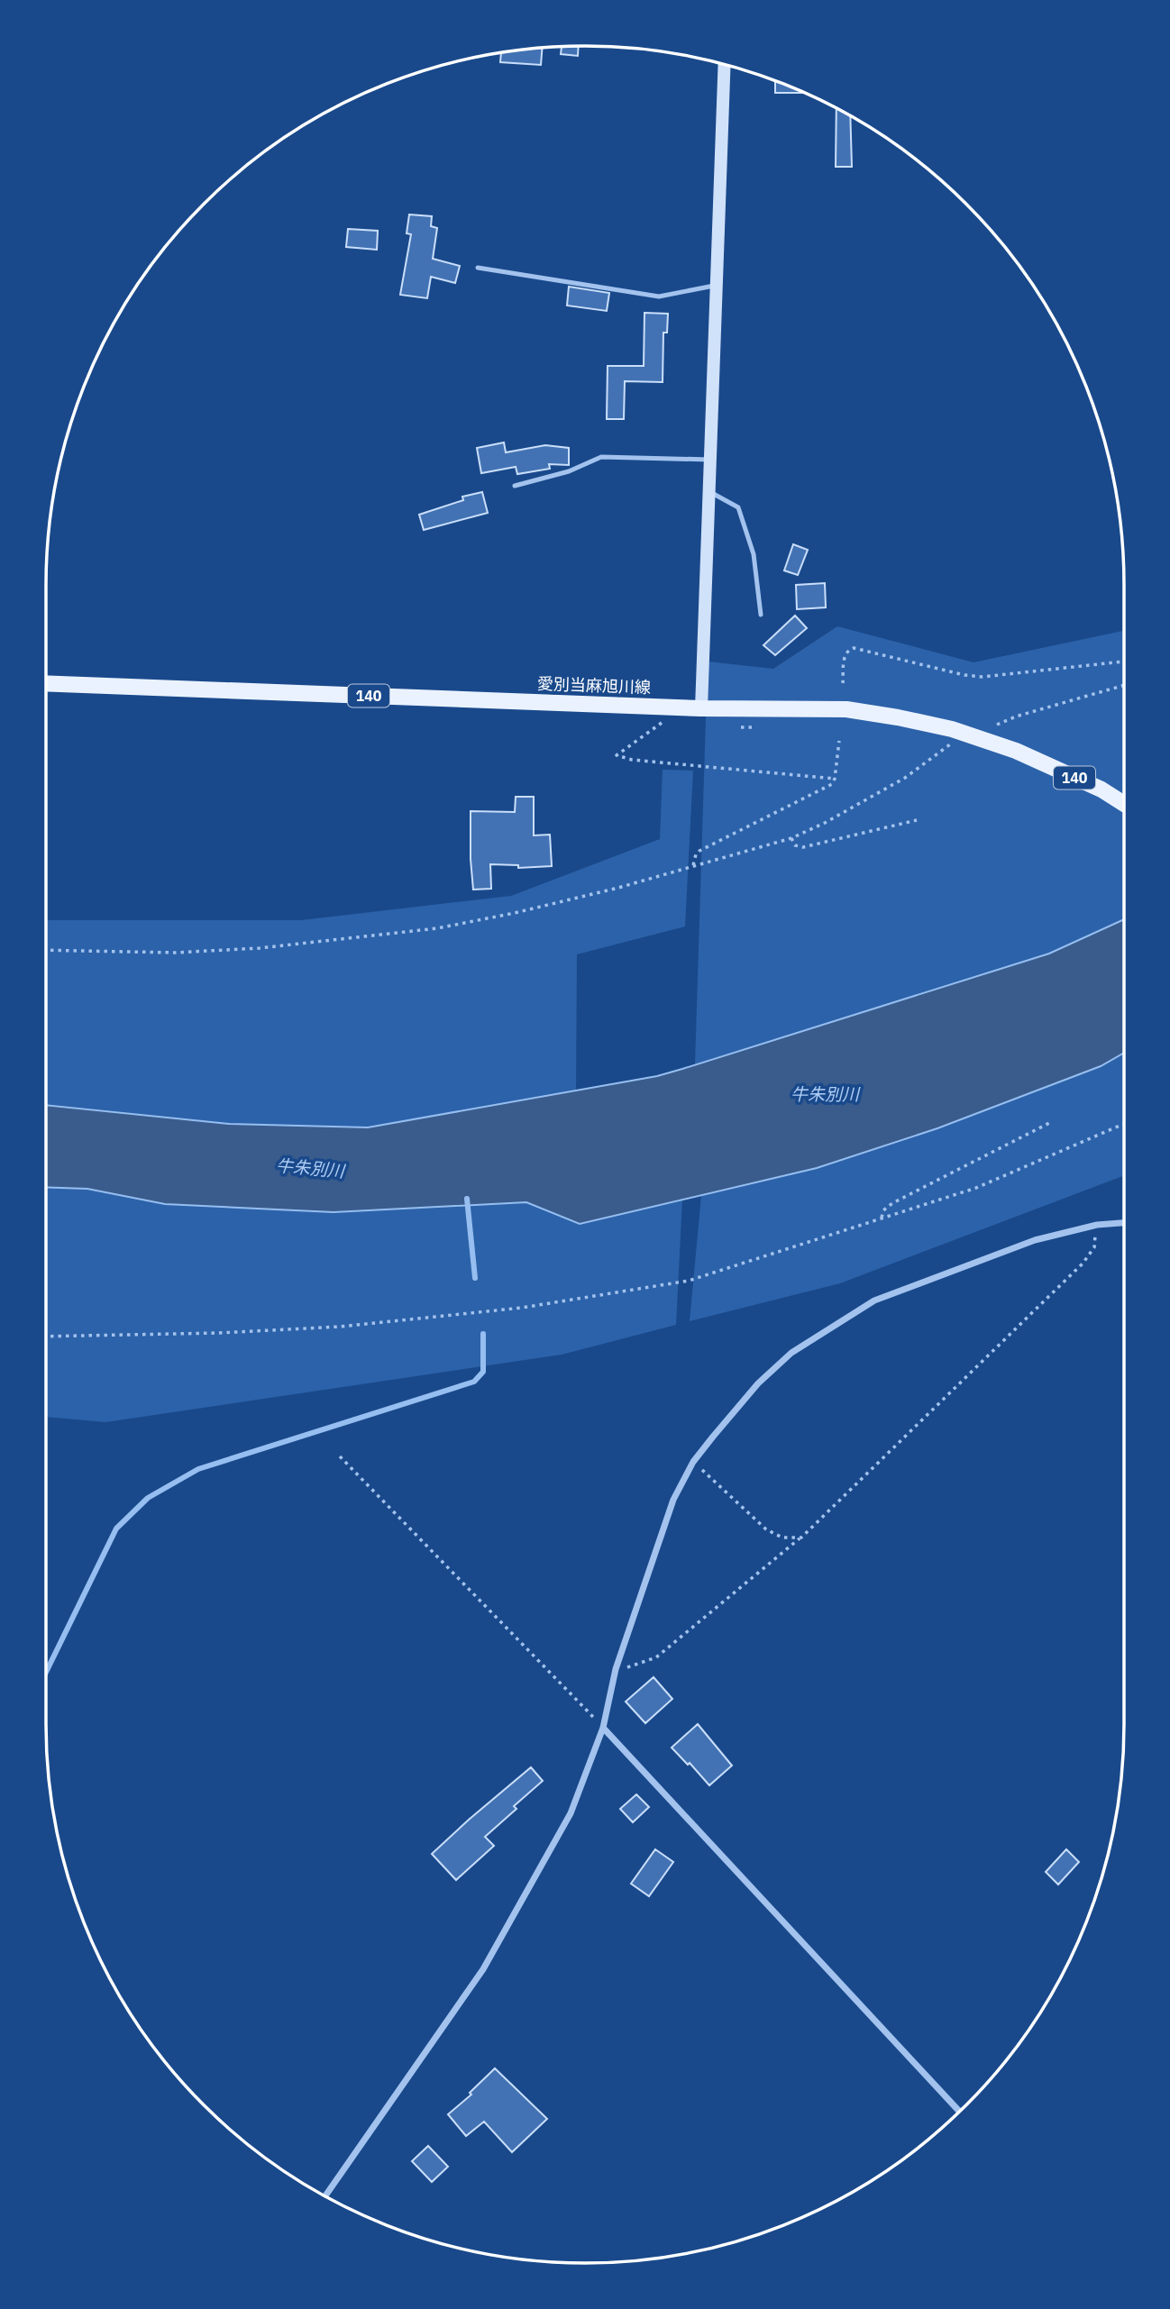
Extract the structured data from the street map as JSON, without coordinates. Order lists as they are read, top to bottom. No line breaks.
{"streets":{"main road":["愛別当麻旭川線","140"]},"water":["牛朱別川"]}
